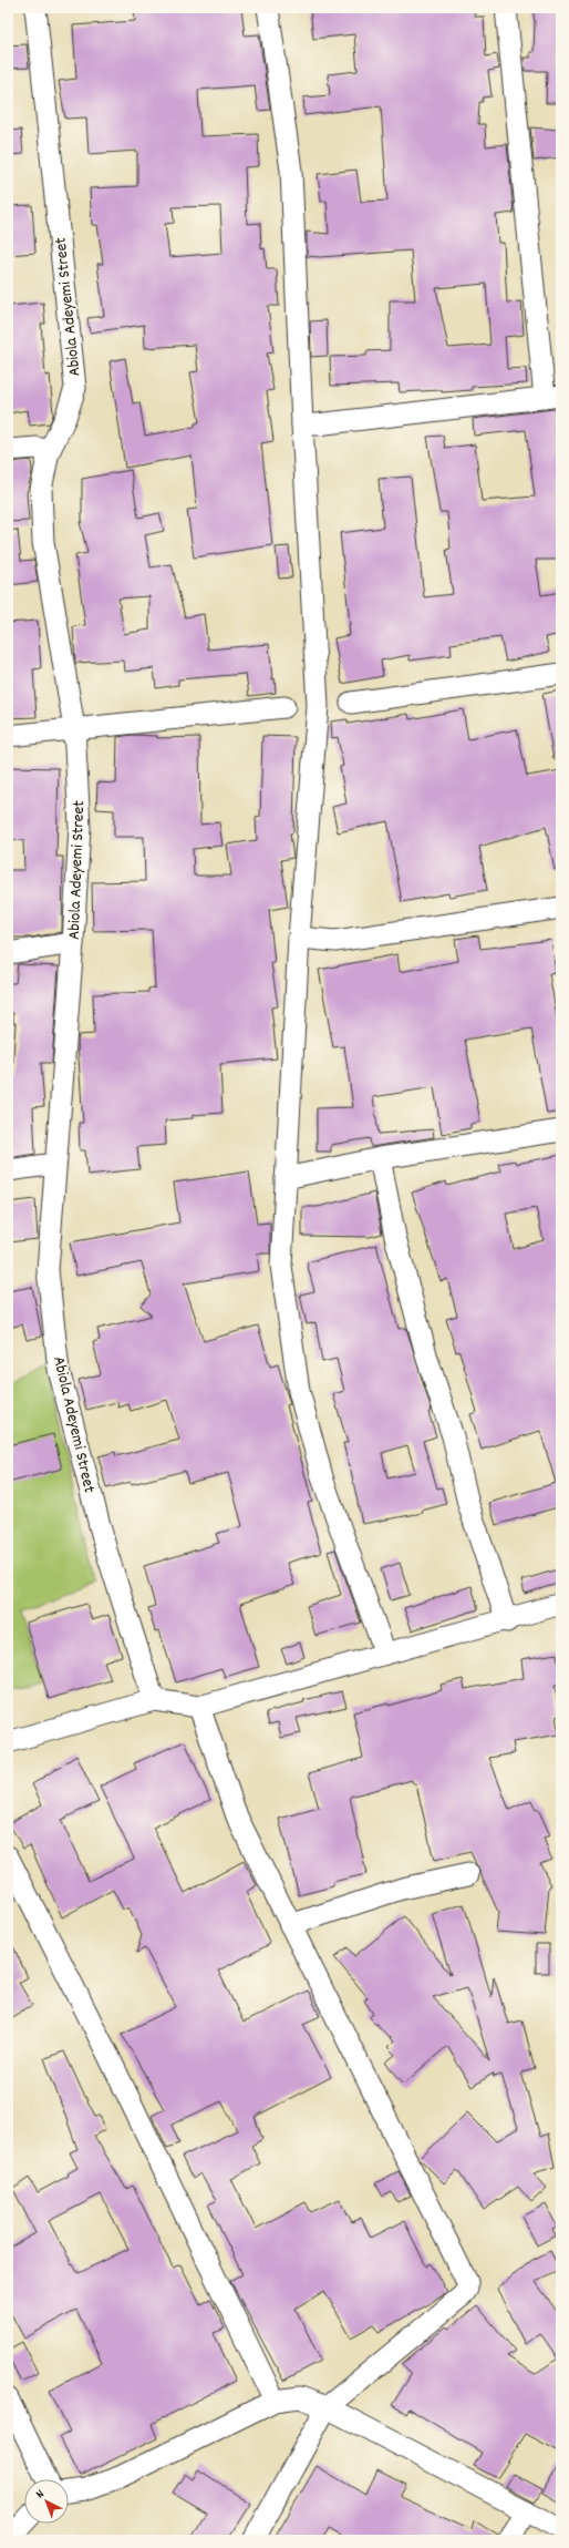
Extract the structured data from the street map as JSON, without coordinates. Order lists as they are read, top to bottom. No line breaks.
{"streets":{"street":["Abiola Adeyemi Street"]},"north":"top left"}
